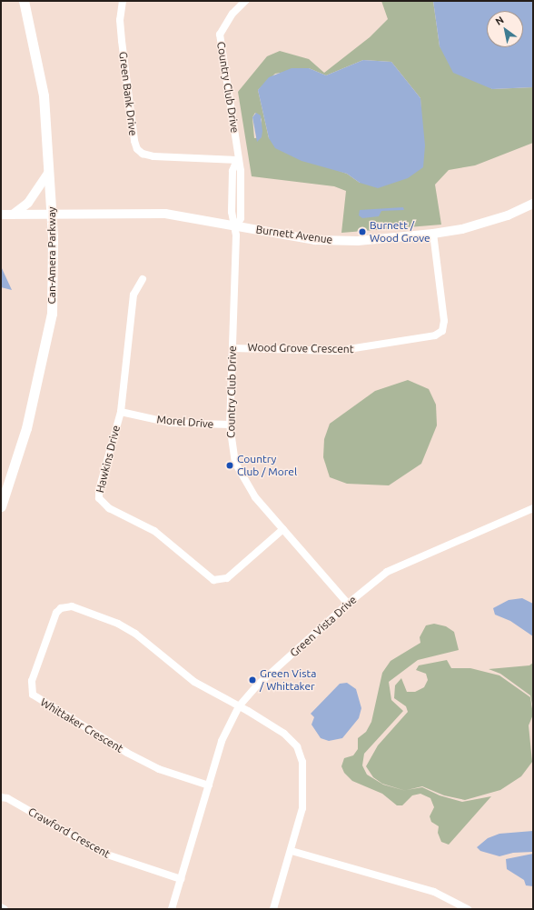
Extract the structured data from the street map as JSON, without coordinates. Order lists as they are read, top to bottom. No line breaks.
{"streets":{"main road":["Can-Amera Parkway"],"street":["Country Club Drive","Green Bank Drive","Burnett Avenue","Wood Grove Crescent","Morel Drive","Hawkins Drive","Green Vista Drive","Whittaker Crescent","Crawford Crescent"]},"crossings":[["Country Club Drive","Green Bank Drive"],["Country Club Drive","Burnett Avenue"],["Country Club Drive","Wood Grove Crescent"],["Country Club Drive","Morel Drive"],["Country Club Drive","Hawkins Drive"],["Country Club Drive","Green Vista Drive"],["Burnett Avenue","Can-Amera Parkway"],["Burnett Avenue","Wood Grove Crescent"],["Morel Drive","Hawkins Drive"],["Green Vista Drive","Whittaker Crescent"],["Green Vista Drive","Crawford Crescent"]],"places":["Burnett / Wood Grove","Country Club / Morel","Green Vista / Whittaker"],"north":"top left"}
